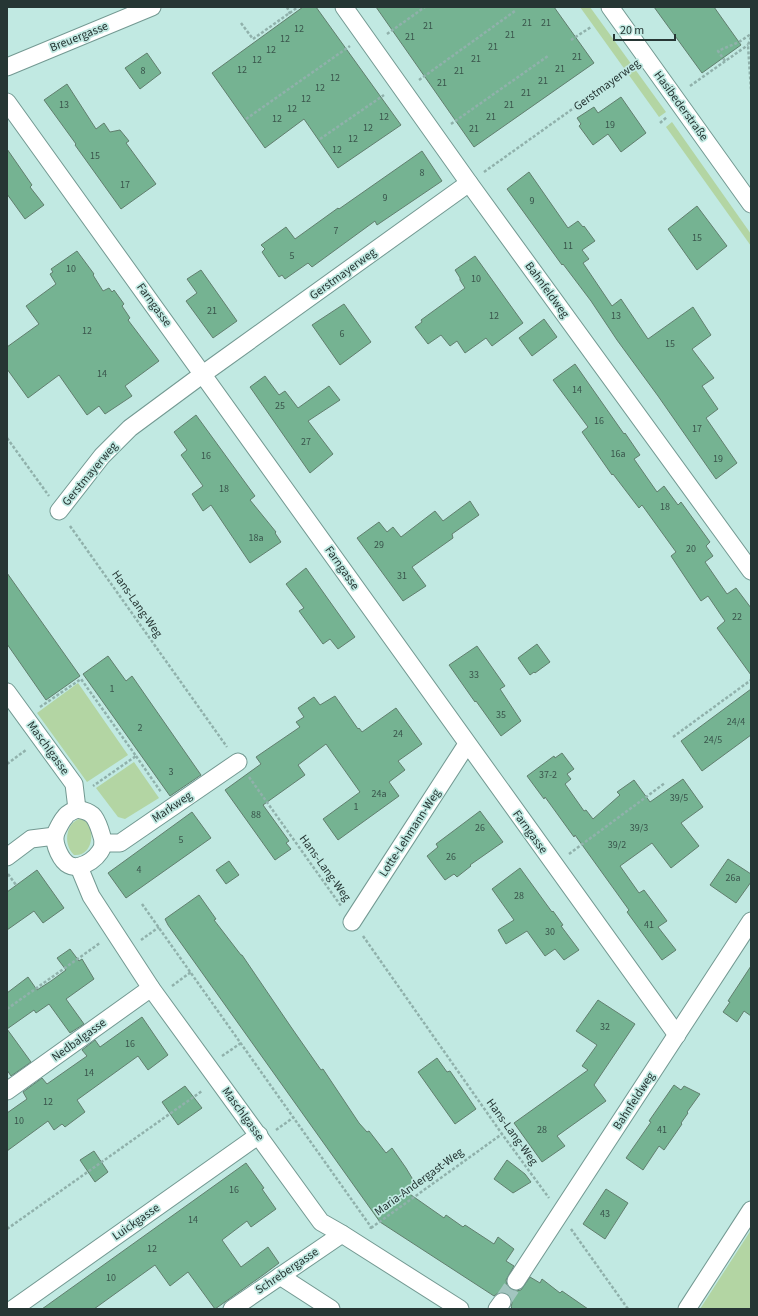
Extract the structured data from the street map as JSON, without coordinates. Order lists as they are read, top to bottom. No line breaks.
{"streets":{"street":["Breuergasse","Gerstmayerweg","Hasibederstraße","Bahnfeldweg","Farngasse","Maschlgasse","Markweg","Lotte-Lehmann-Weg","Nedbalgasse","Luickgasse","Schrebergasse"],"path":["Hans-Lang-Weg","Maria-Andergast-Weg"]},"crossings":[["Gerstmayerweg","Hasibederstraße"],["Gerstmayerweg","Bahnfeldweg"],["Gerstmayerweg","Farngasse"],["Gerstmayerweg","Hans-Lang-Weg"],["Bahnfeldweg","Farngasse"],["Bahnfeldweg","Hans-Lang-Weg"],["Farngasse","Lotte-Lehmann-Weg"],["Hans-Lang-Weg","Markweg"],["Hans-Lang-Weg","Lotte-Lehmann-Weg"],["Hans-Lang-Weg","Maria-Andergast-Weg"],["Maschlgasse","Markweg"],["Maschlgasse","Nedbalgasse"],["Maschlgasse","Maria-Andergast-Weg"],["Maschlgasse","Luickgasse"],["Maschlgasse","Schrebergasse"],["Maria-Andergast-Weg","Schrebergasse"]],"house_numbers":["21","21","21","12","21","21","12","21","12","21","21","12","21","12","8","21","12","21","21","12","21","12","13","21","12","12","21","12","19","12","21","12","12","15","8","17","9","9","7","15","11","5","10","10","21","12","13","12","6","15","14","14","25","16","17","27","16a","16","19","18","18","18a","29","20","31","22","33","1","35","24/4","2","24","24/5","3","37-2","24a","39/5","1","88","26","39/3","5","39/2","26","4","26a","28","41","30","32","16","14","12","10","28","41","16","43","14","12","10"],"scale_bar":"20 m"}
